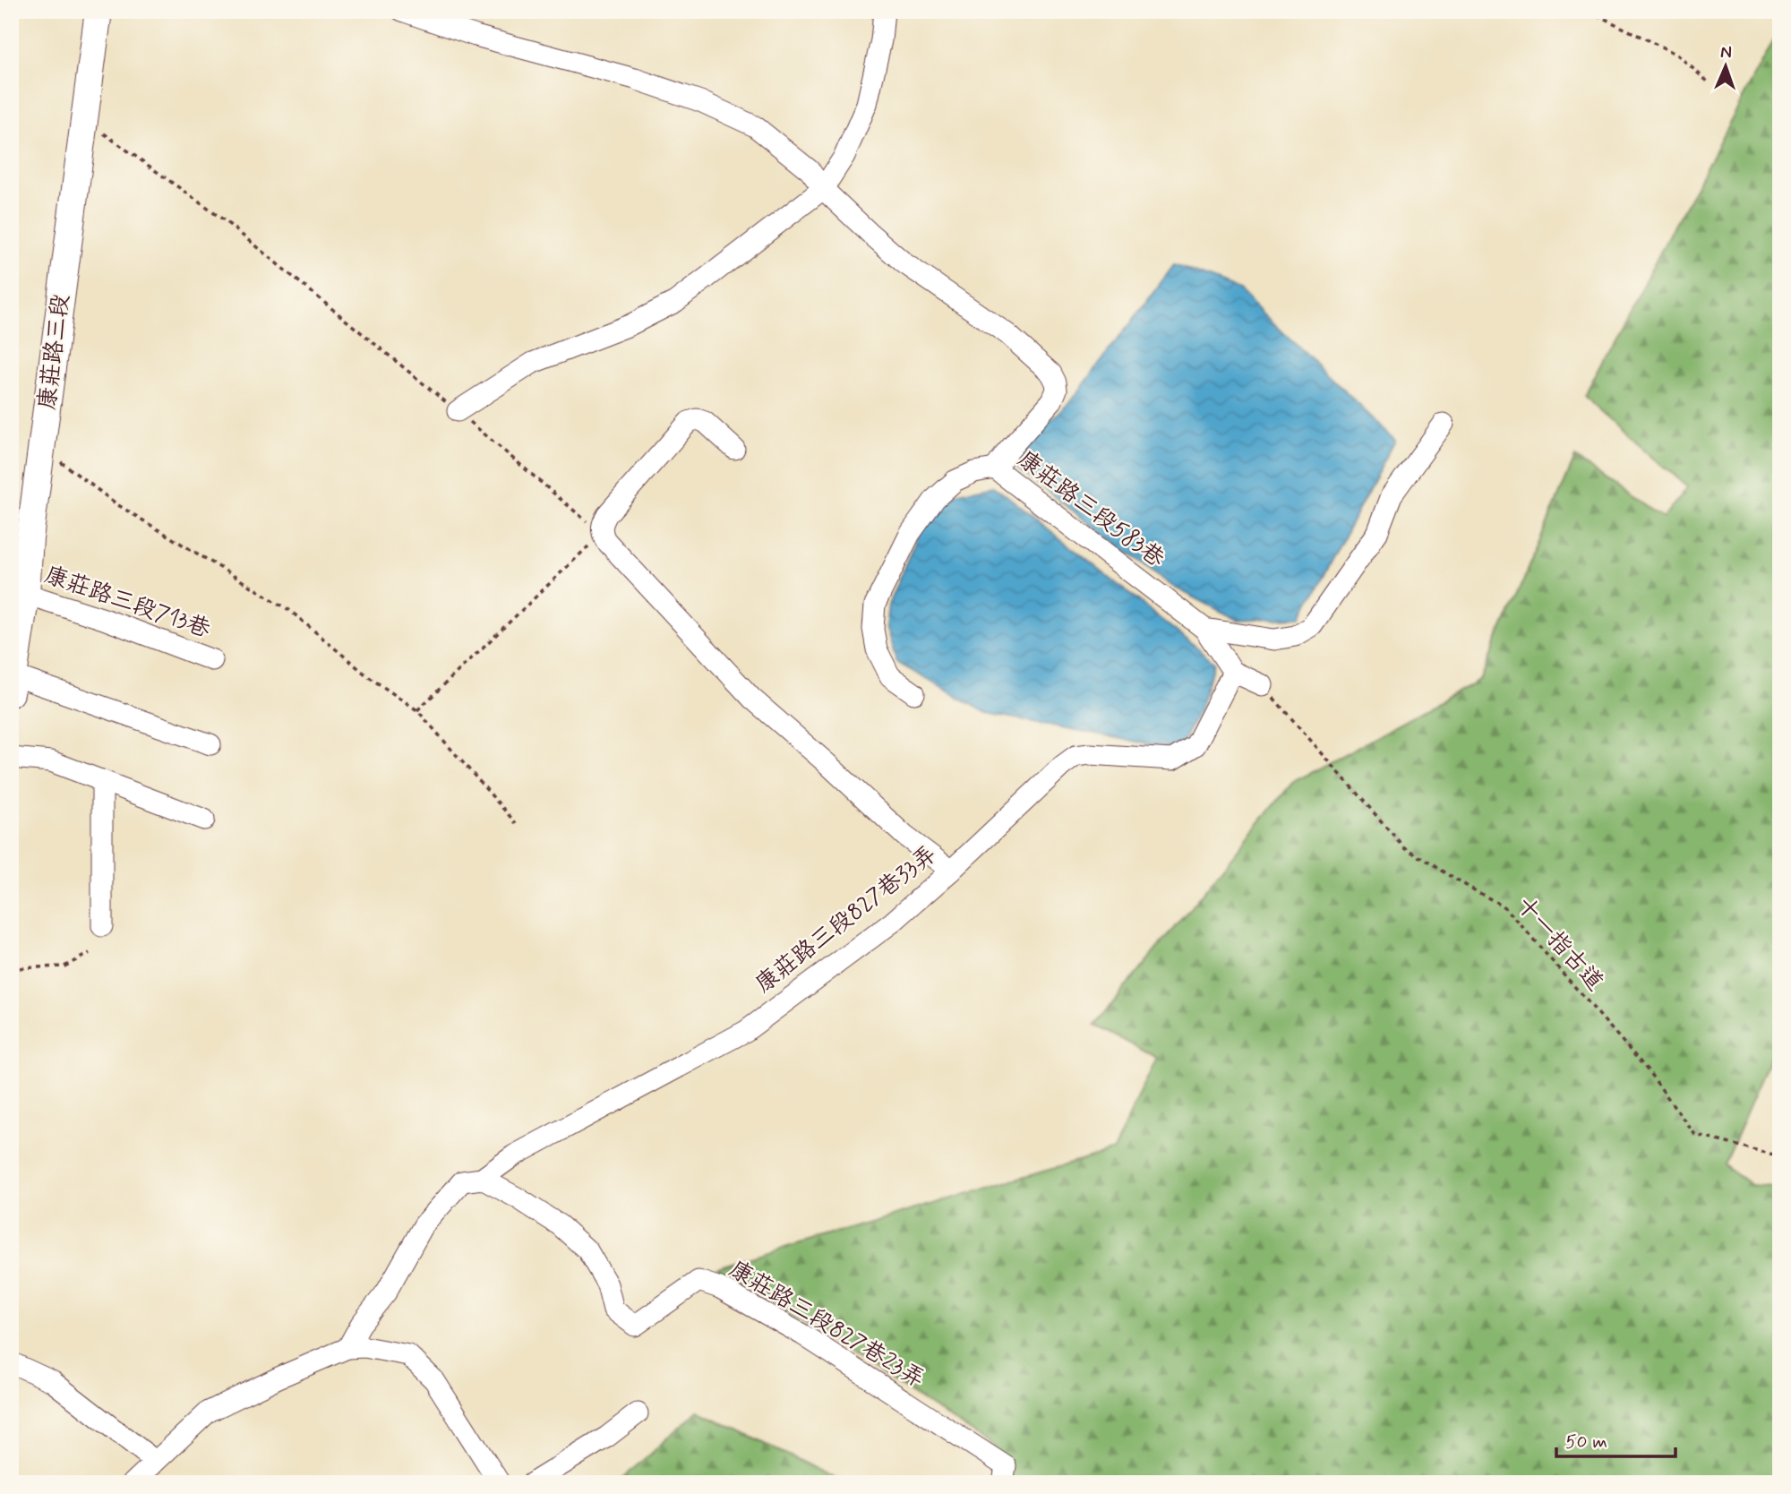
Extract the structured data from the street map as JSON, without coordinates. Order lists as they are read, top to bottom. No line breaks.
{"streets":{"main road":["康莊路三段"],"street":["康莊路三段583巷","康莊路三段713巷","康莊路三段827巷33弄","康莊路三段827巷23弄"],"path":["十一指古道"]},"crossings":[["康莊路三段","康莊路三段713巷"],["康莊路三段827巷33弄","康莊路三段827巷23弄"]],"scale_bar":"50 m","north":"top"}
